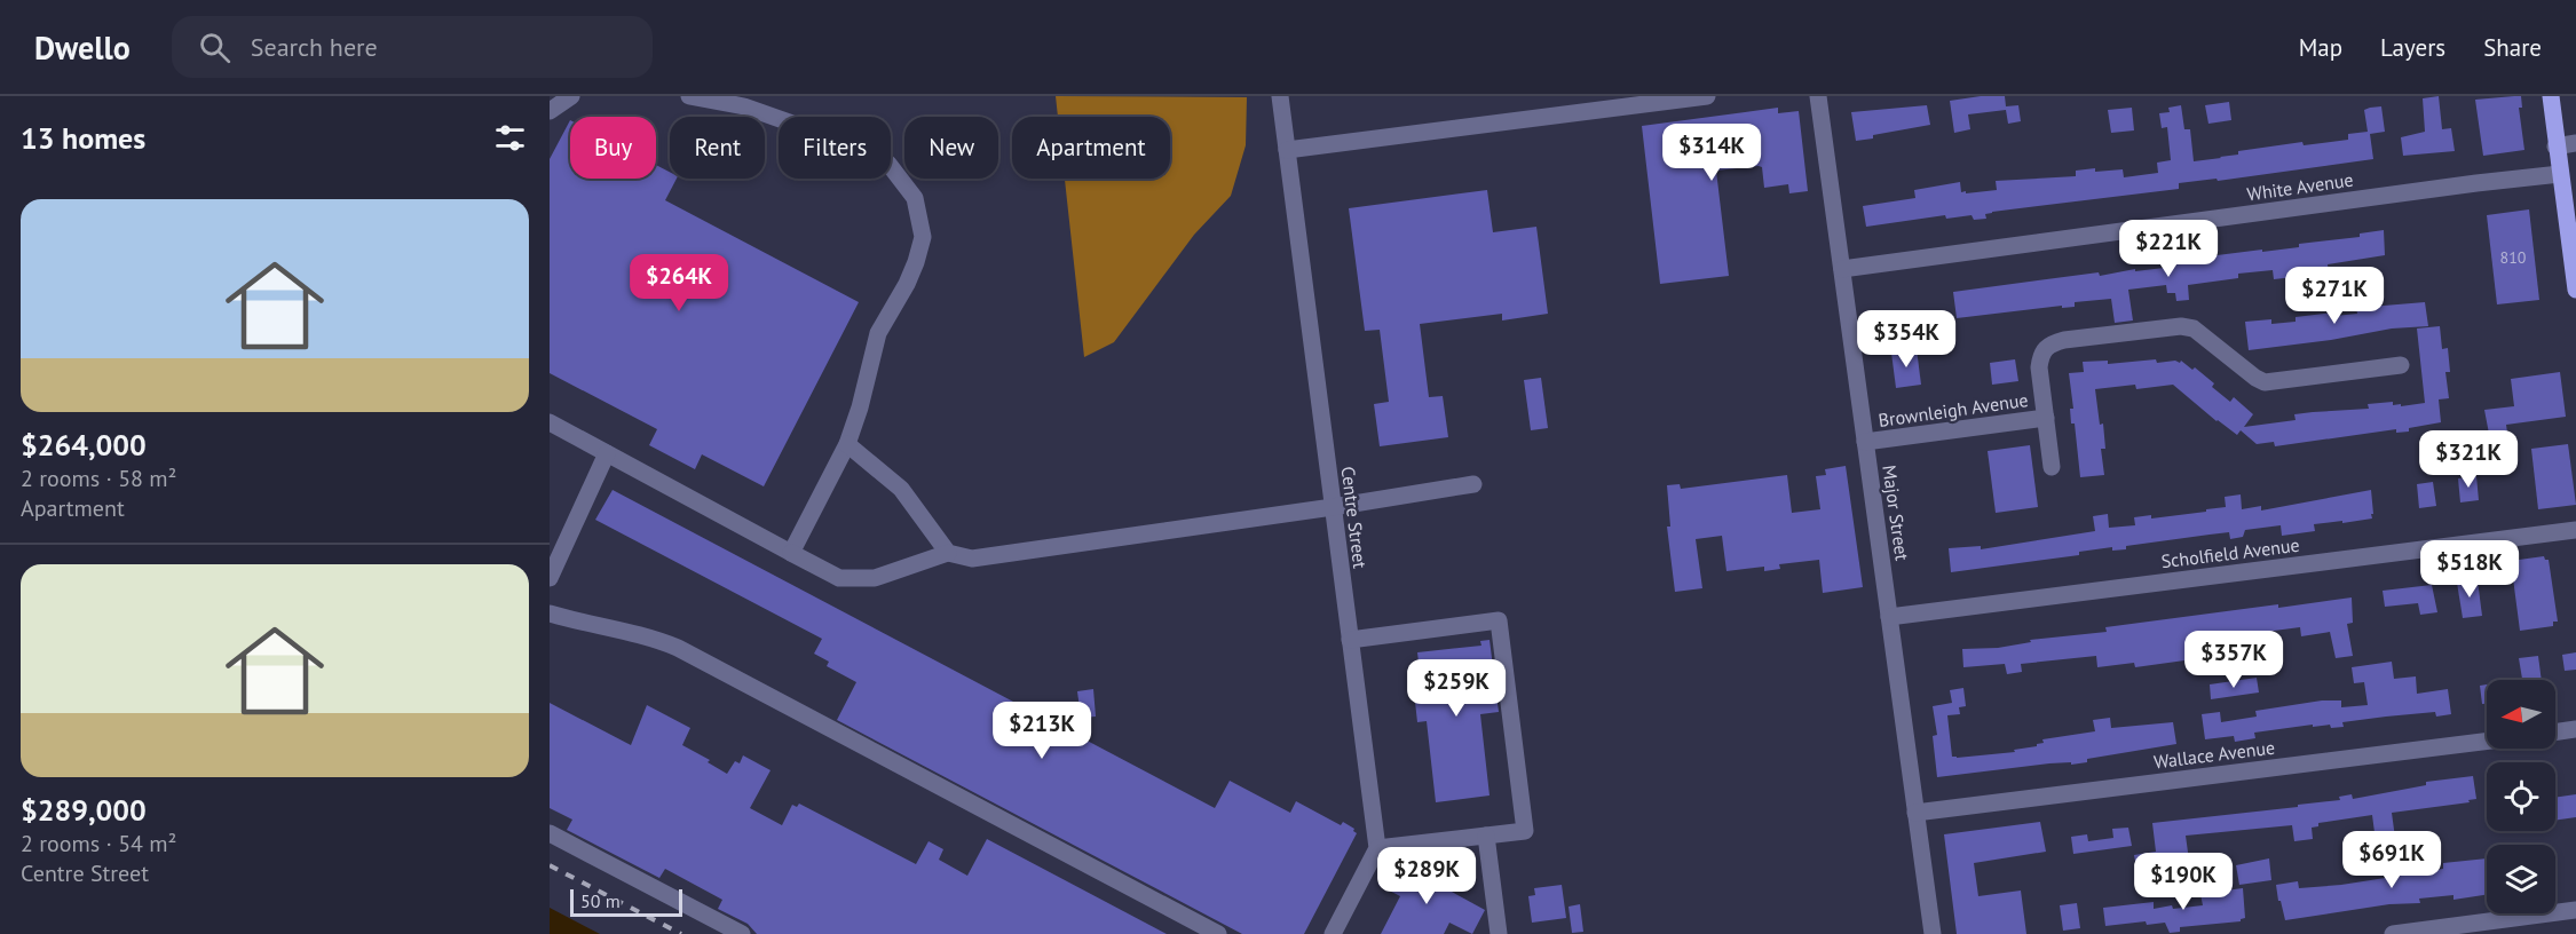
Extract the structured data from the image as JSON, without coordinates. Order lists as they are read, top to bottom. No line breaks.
{"streets":{"street":["White Avenue","Brownleigh Avenue","Major Street","Centre Street","Scholfield Avenue","Wallace Avenue"]},"crossings":[["White Avenue","Major Street"],["Brownleigh Avenue","Major Street"],["Major Street","Scholfield Avenue"],["Major Street","Wallace Avenue"]],"house_numbers":["810"],"scale_bar":"50 m","north":"left","page":{"header":"Dwello","search":"Search here","nav":["Map","Layers","Share"],"heading":"13 homes","chip":["Buy","Rent","Filters","New","Apartment"],"price":["$314K","$221K","$264K","$271K","$354K","$321K","$518K","$357K","$259K","$213K","$691K","$289K","$190K"],"list":[{"name":"$264,000","note":"2 rooms · 58 m² · Apartment"},{"name":"$289,000","note":"2 rooms · 54 m² · Centre Street"}],"scale":"50 m"}}
